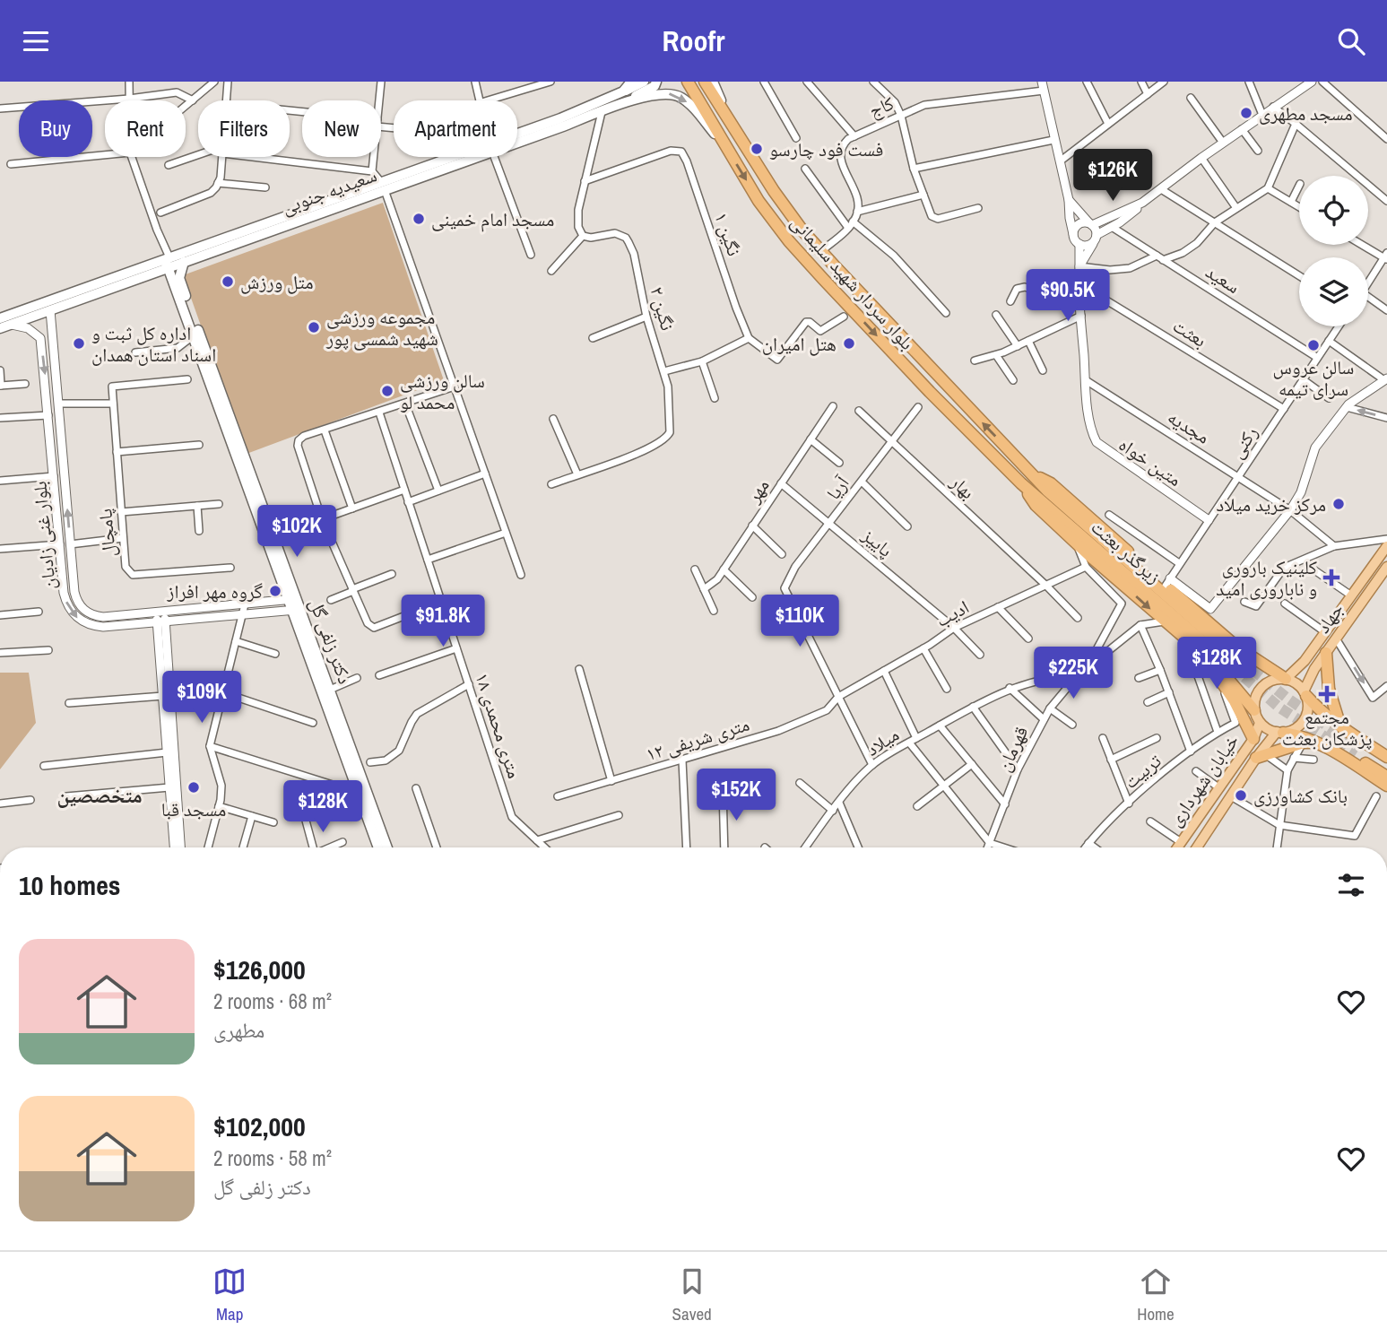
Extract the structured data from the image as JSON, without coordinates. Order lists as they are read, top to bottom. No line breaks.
{"streets":{"highway":["بلوار سردار شهید سلیمانی","زیرگذر بعثت"],"main road":["سعیدیه جنوبی","جهاد","دکتر زلفی گل","خیابان شهرداری"],"street":["کاج","نگین ۱","سعید","نگین ۲","بعثت","مجدیه","رکنی","متین خواه","بهار","آریا","مهر","پامچال","بلوار غنی زادیان","پاییز","ادیب","۱۸ متری محمدی","۱۲ متری شریفی","میلاد","قهرمان","تربیت"]},"crossings":[["سعیدیه جنوبی","بلوار سردار شهید سلیمانی"],["سعیدیه جنوبی","بلوار غنی زادیان"],["سعیدیه جنوبی","دکتر زلفی گل"],["سعید","رکنی"],["بلوار سردار شهید سلیمانی","زیرگذر بعثت"],["بعثت","رکنی"],["بعثت","متین خواه"],["مجدیه","رکنی"],["مجدیه","متین خواه"],["رکنی","متین خواه"],["بهار","آریا"],["بهار","ادیب"],["آریا","پاییز"],["آریا","ادیب"],["آریا","۱۲ متری شریفی"],["مهر","پاییز"],["بلوار غنی زادیان","دکتر زلفی گل"],["پاییز","ادیب"],["ادیب","۱۲ متری شریفی"],["جهاد","خیابان شهرداری"],["میلاد","قهرمان"]],"districts":["متخصصین"],"places":{"other":["مسجد مطهری","فست فود چارسو","مسجد امام خمینی","متل ورزش","مجموعه ورزشی شهید شمسی پور","اداره کل ثبت و اسناد استان همدان","هتل امیران","سالن عروس سرای تیمه","سالن ورزشی محمد لو","مرکز خرید میلاد","گروه مهر افراز","مسجد قبا","بانک کشاورزی"],"health":["کلینیک باروری و ناباروری امید","مجتمع پزشکان بعثت"]},"page":{"header":"Roofr","chip":["Buy","Rent","Filters","New","Apartment"],"price":["$126K","$90.5K","$102K","$91.8K","$110K","$128K","$225K","$109K","$152K","$128K"],"heading":"10 homes","list":[{"name":"$126,000","note":"2 rooms · 68 m² · مطهری"},{"name":"$102,000","note":"2 rooms · 58 m² · دکتر زلفی گل"}],"tabs":["Map","Saved","Home"]}}
